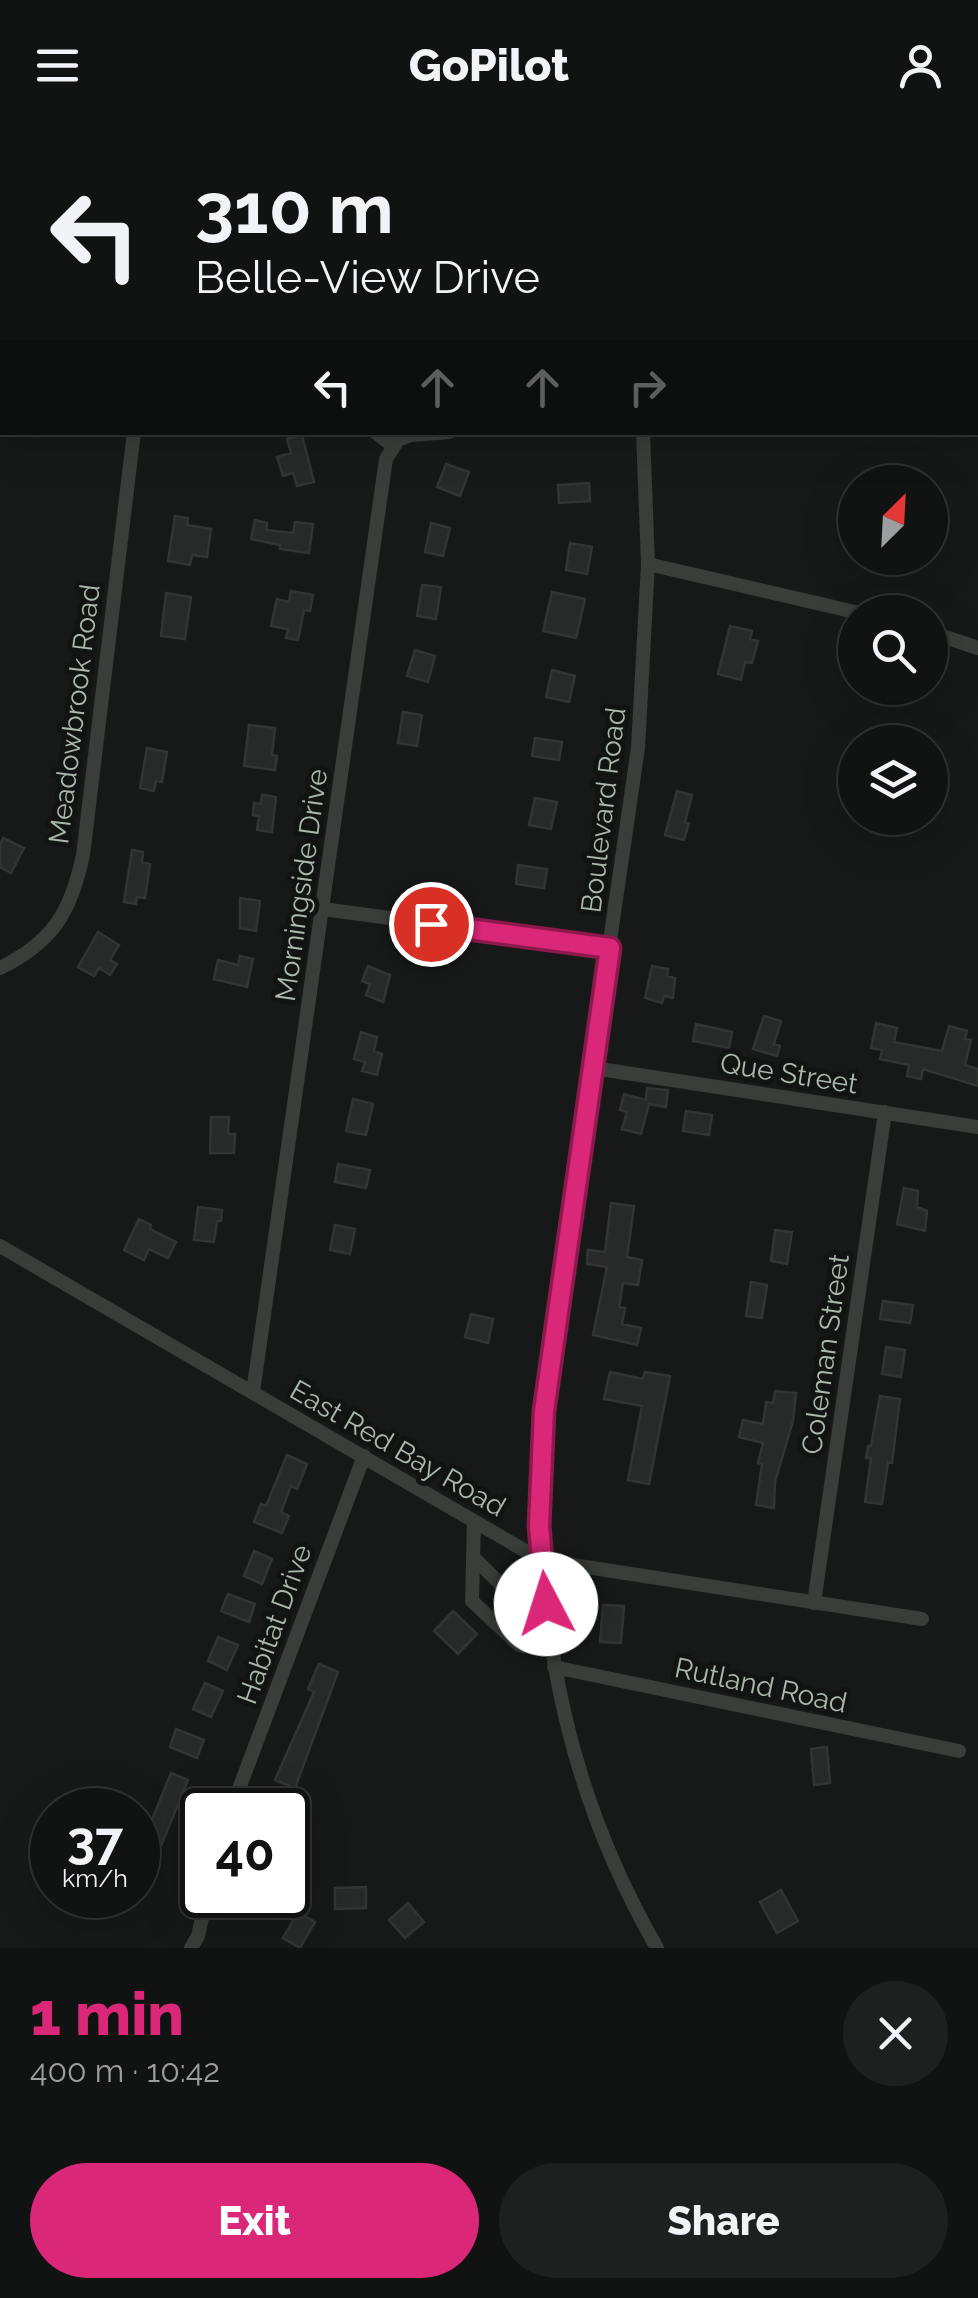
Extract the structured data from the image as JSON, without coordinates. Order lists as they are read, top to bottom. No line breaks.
{"streets":{"street":["Meadowbrook Road","Boulevard Road","Morningside Drive","Que Street","Coleman Street","East Red Bay Road","Habitat Drive","Rutland Road"]},"crossings":[["Boulevard Road","Que Street"],["Boulevard Road","East Red Bay Road"],["Boulevard Road","Rutland Road"],["Morningside Drive","East Red Bay Road"],["Que Street","Coleman Street"],["Coleman Street","East Red Bay Road"],["East Red Bay Road","Habitat Drive"]],"north":"top right","page":{"header":"GoPilot","turn":["310 m","Belle-View Drive"],"speed":"37 km/h","limit":"40","heading":["1 min","400 m · 10:42"],"buttons":["Exit","Share"]}}
